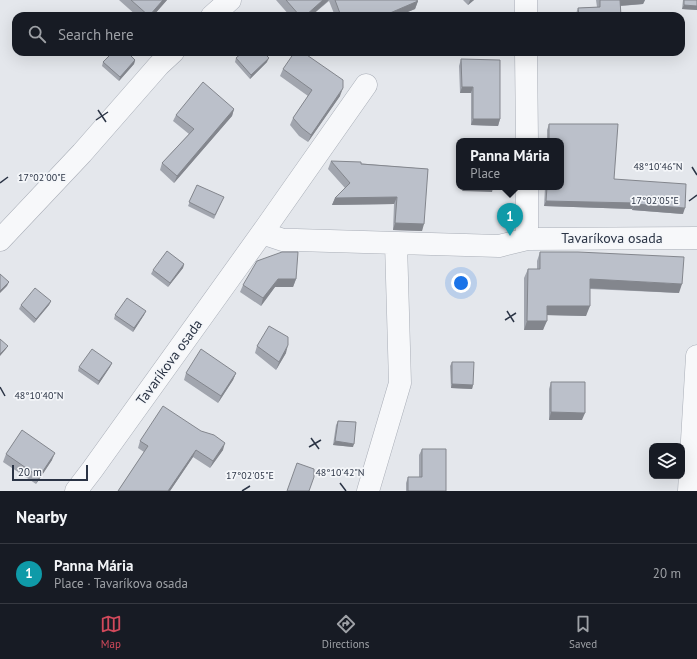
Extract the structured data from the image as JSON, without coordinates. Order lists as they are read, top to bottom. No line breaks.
{"streets":{"street":["Tavaríkova osada"]},"scale_bar":"20 m","page":{"search":"Search here","popup":["Panna Mária","Place"],"pins":"1","scale":"20 m","heading":"Nearby","list":[{"mark":"1","name":"Panna Mária","note":"Place · Tavaríkova osada","value":"20 m"}],"nav":["Map","Directions","Saved"]},"coordinates":["48°10'46\"N","17°02'00\"E","17°02'05\"E","48°10'40\"N","48°10'42\"N"]}
